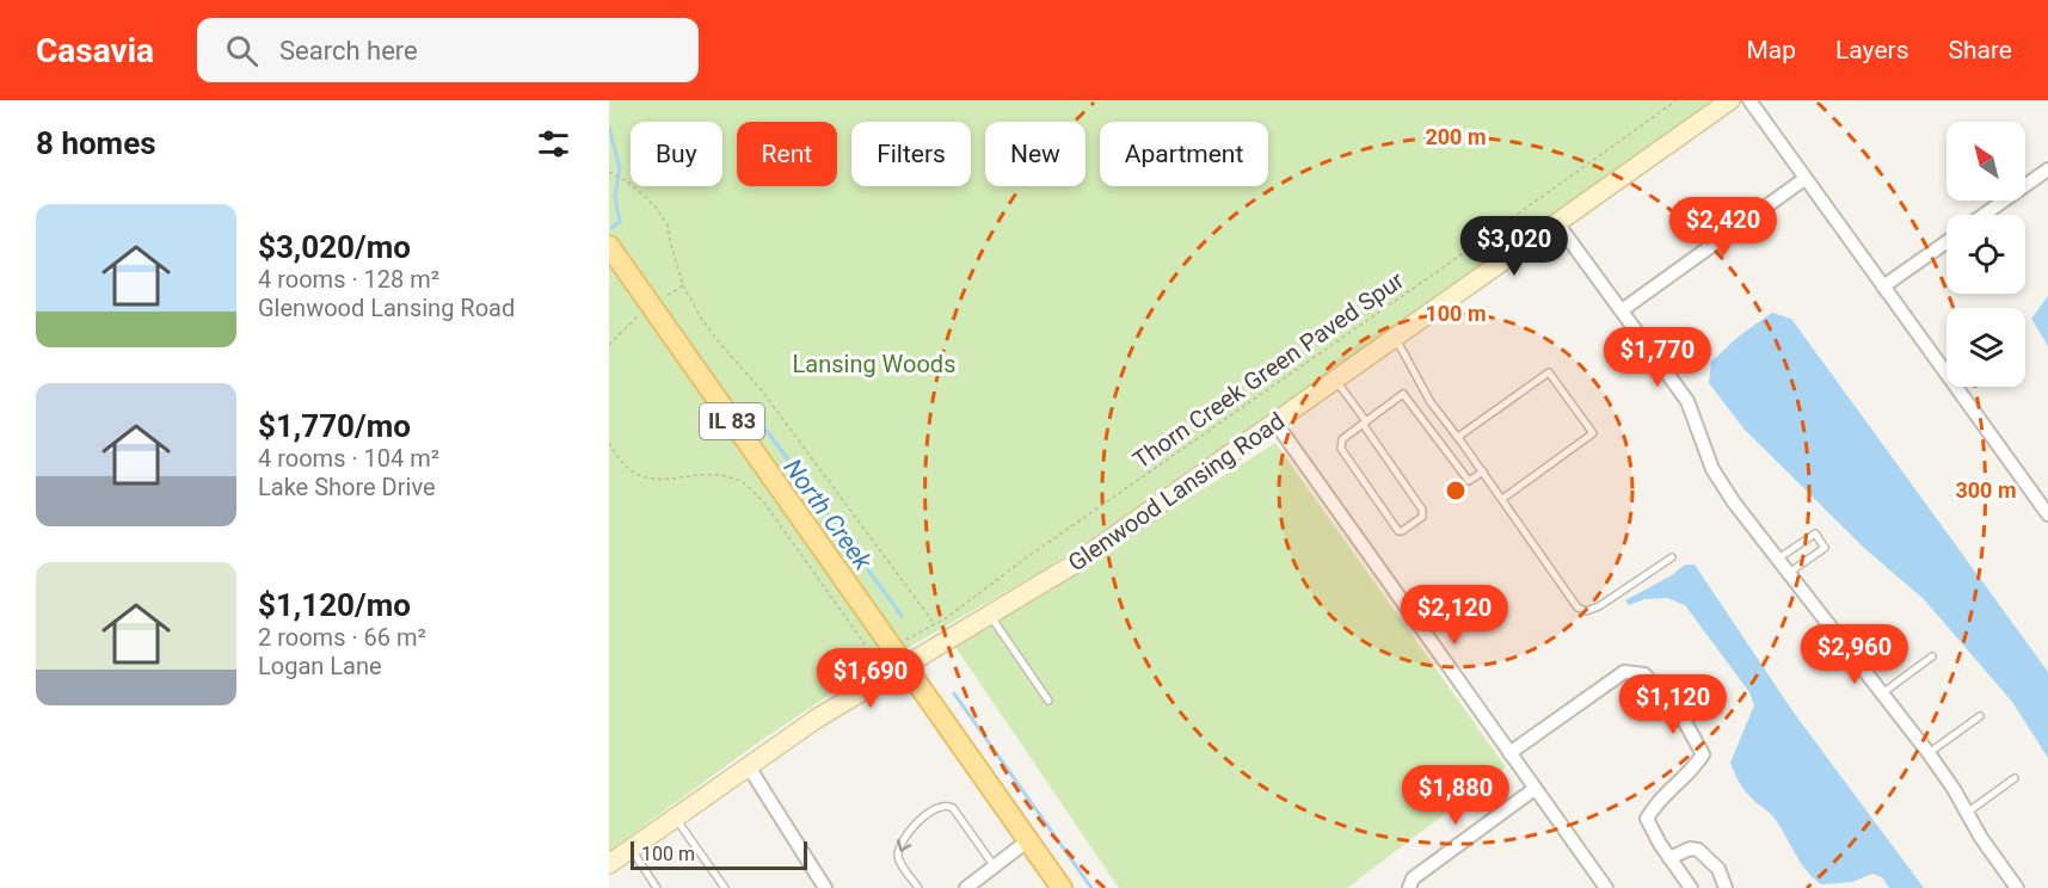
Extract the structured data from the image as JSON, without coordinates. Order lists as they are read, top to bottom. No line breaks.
{"streets":{"main road":["IL 83","Glenwood Lansing Road"],"path":["Thorn Creek Green Paved Spur"]},"crossings":[["IL 83","Glenwood Lansing Road"]],"water":["North Creek"],"parks":["Lansing Woods"],"scale_bar":"100 m","north":"top left","page":{"header":"Casavia","search":"Search here","nav":["Map","Layers","Share"],"heading":"8 homes","chip":["Buy","Rent","Filters","New","Apartment"],"list":[{"name":"$3,020/mo","note":"4 rooms · 128 m² · Glenwood Lansing Road"},{"name":"$1,770/mo","note":"4 rooms · 104 m² · Lake Shore Drive"},{"name":"$1,120/mo","note":"2 rooms · 66 m² · Logan Lane"}],"price":["$2,420","$3,020","$1,770","$2,120","$2,960","$1,690","$1,120","$1,880"],"scale":"100 m"},"rings":["200 m","100 m","300 m"]}
